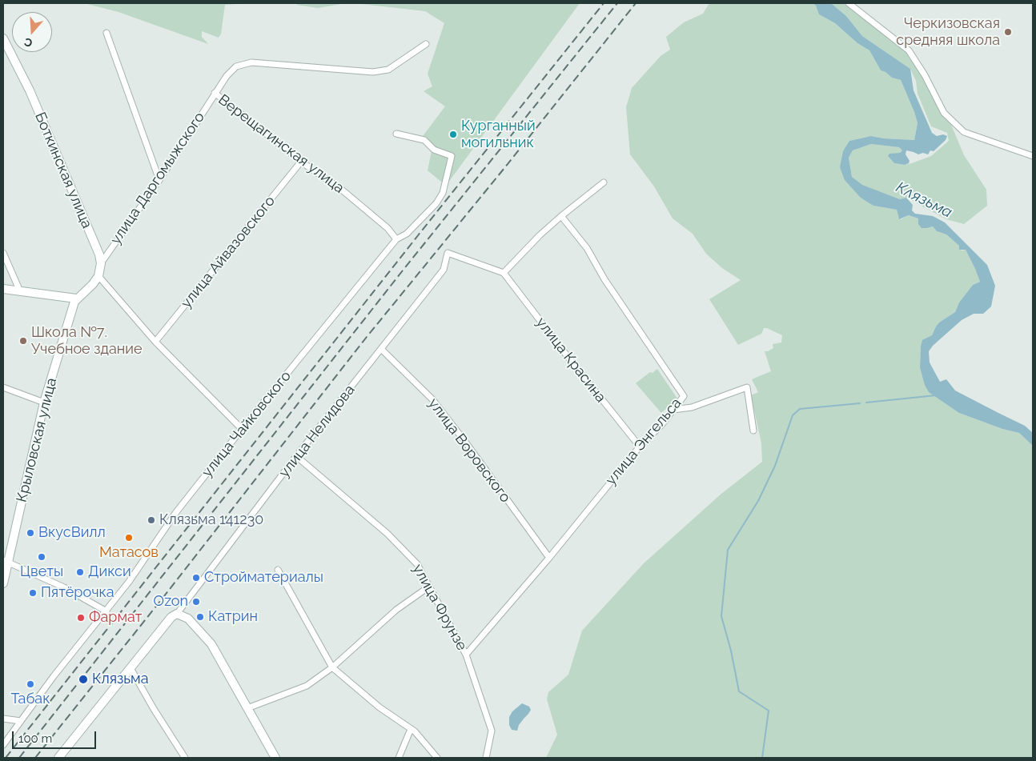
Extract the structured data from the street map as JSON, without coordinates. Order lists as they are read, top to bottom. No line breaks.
{"streets":{"street":["Верещагинская улица","Боткинская улица","улица Даргомыжского","улица Айвазовского","улица Красина","улица Чайковского","улица Нелидова","Крыловская улица","улица Энгельса","улица Воровского","улица Фрунзе"]},"crossings":[["Верещагинская улица","улица Даргомыжского"],["Верещагинская улица","улица Айвазовского"],["Верещагинская улица","улица Чайковского"],["Боткинская улица","улица Даргомыжского"],["Боткинская улица","Крыловская улица"],["улица Красина","улица Нелидова"],["улица Красина","улица Энгельса"],["улица Нелидова","улица Воровского"],["улица Нелидова","улица Фрунзе"],["улица Энгельса","улица Воровского"],["улица Энгельса","улица Фрунзе"]],"water":["Клязьма"],"places":["Черкизовская средняя школа","Курганный могильник","Школа №7. Учебное здание","Клязьма 141230","ВкусВилл","Матасов","Цветы","Дикси","Стройматериалы","Пятёрочка","Ozon","Катрин","Фармат","Клязьма","Табак"],"scale_bar":"100 m","north":"bottom"}
